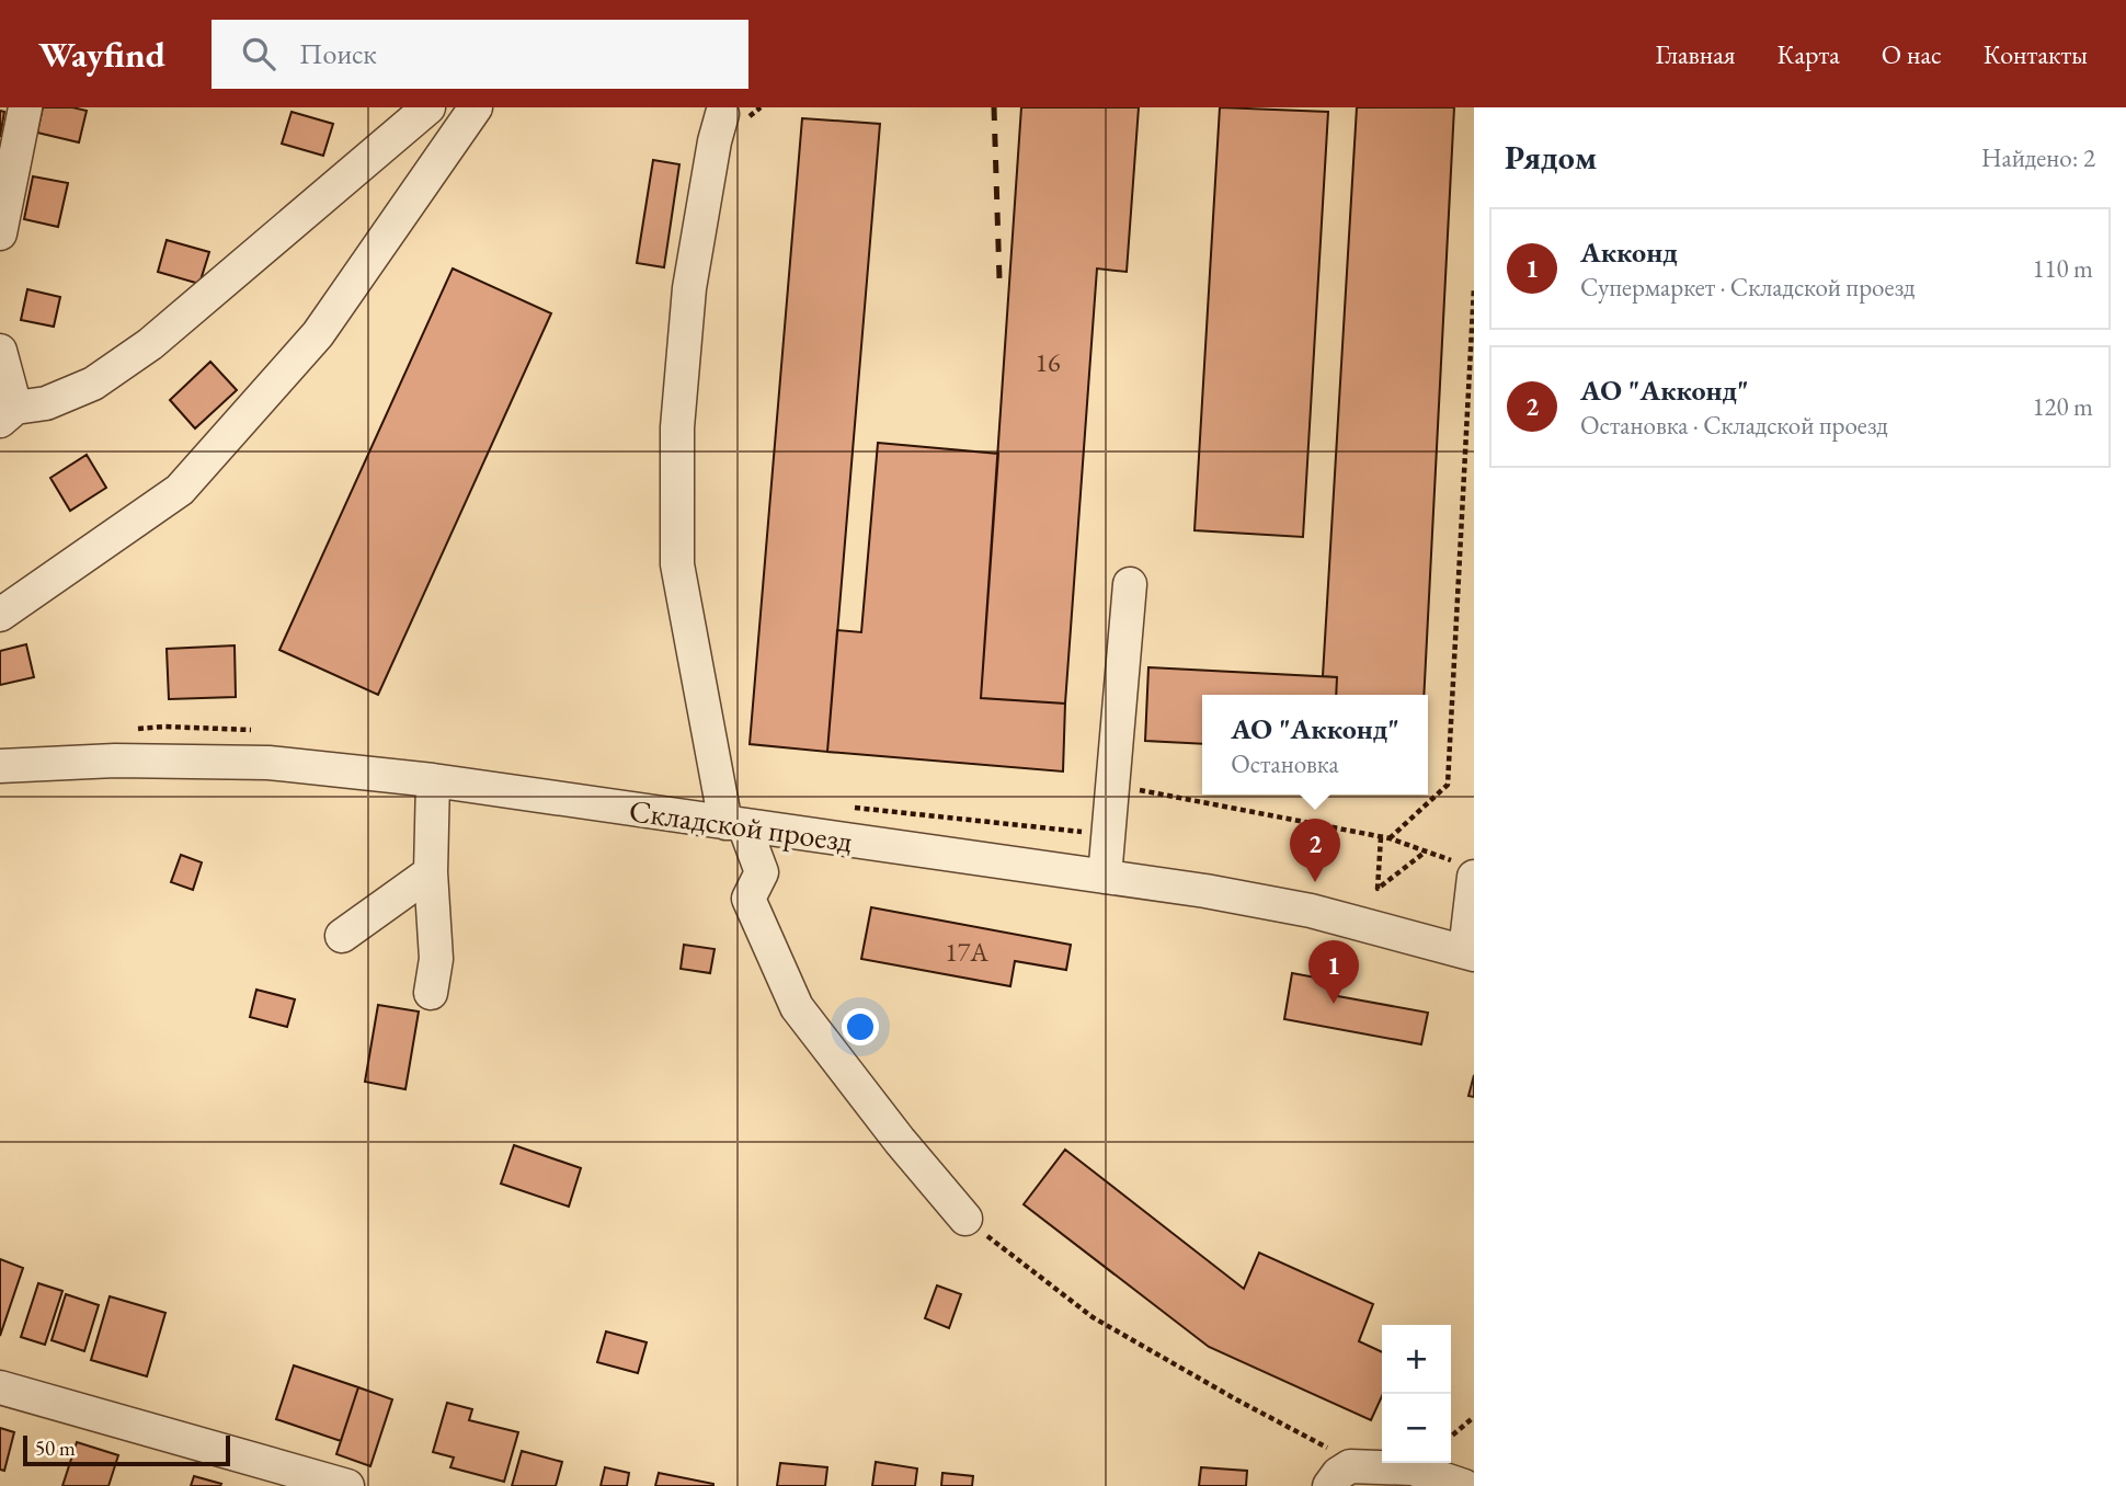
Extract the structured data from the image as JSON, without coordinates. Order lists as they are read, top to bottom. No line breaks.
{"streets":{"street":["Складской проезд"]},"house_numbers":["16","17А"],"scale_bar":"50 m","page":{"header":"Wayfind","search":"Поиск","nav":["Главная","Карта","О нас","Контакты"],"heading":["Рядом","Найдено: 2"],"list":[{"mark":"1","name":"Акконд","note":"Супермаркет · Складской проезд","value":"110 m"},{"mark":"2","name":"АО \"Акконд\"","note":"Остановка · Складской проезд","value":"120 m"}],"popup":["АО \"Акконд\"","Остановка"],"pins":["2","1"],"map_buttons":["+","−"],"scale":"50 m"}}
